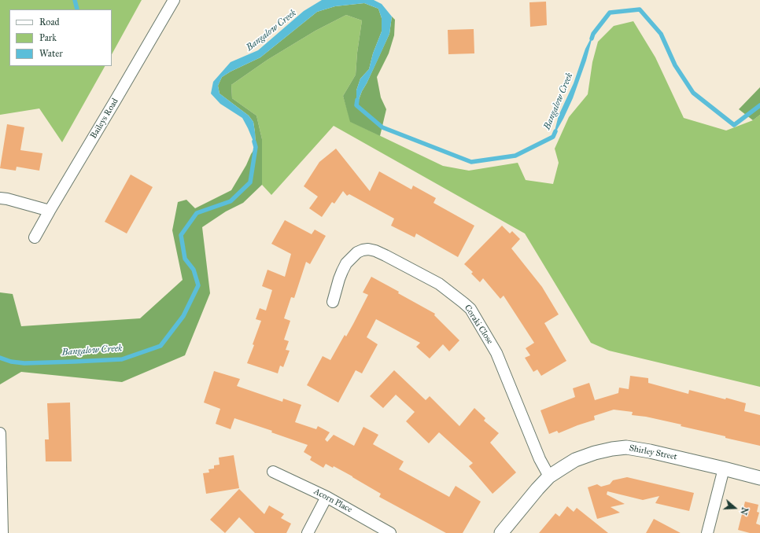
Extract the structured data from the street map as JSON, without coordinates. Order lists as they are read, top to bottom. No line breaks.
{"streets":{"street":["Baileys Road","Coraki Close","Shirley Street","Acorn Place"]},"crossings":[["Coraki Close","Shirley Street"]],"water":["Bangalow Creek"],"legend":["Road","Park","Water"],"north":"right"}
